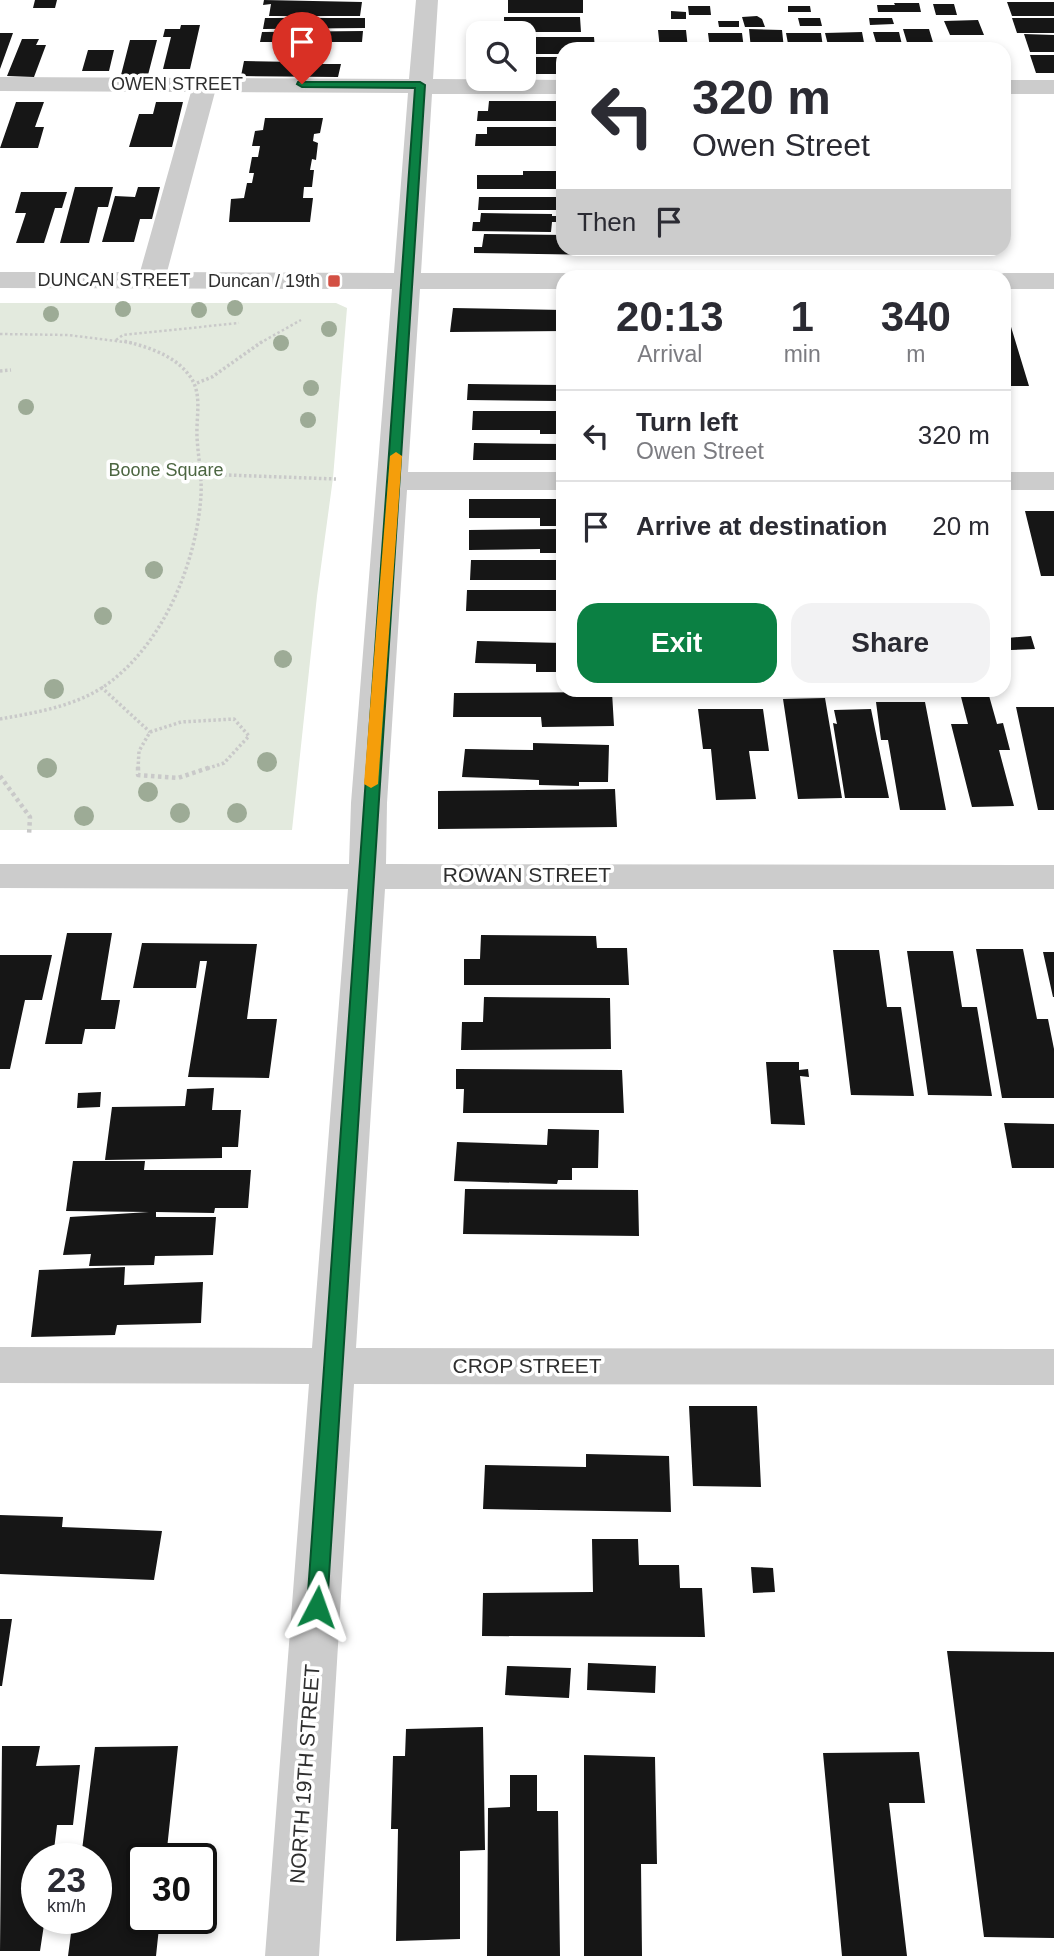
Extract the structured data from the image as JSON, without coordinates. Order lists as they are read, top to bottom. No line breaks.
{"streets":{"street":["OWEN STREET","DUNCAN STREET","ROWAN STREET","CROP STREET","NORTH 19TH STREET"]},"crossings":[["OWEN STREET","NORTH 19TH STREET"],["DUNCAN STREET","NORTH 19TH STREET"],["ROWAN STREET","NORTH 19TH STREET"],["CROP STREET","NORTH 19TH STREET"]],"parks":["Boone Square"],"places":{"transit":["Duncan / 19th"]},"page":{"turn":["320 m","Owen Street"],"then":"Then","eta":["20:13","Arrival","1","min","340","m"],"list":[{"name":"Turn left","note":"Owen Street","value":"320 m"},{"name":"Arrive at destination","value":"20 m"}],"buttons":["Exit","Share"],"speed":"23 km/h","limit":"30"}}
